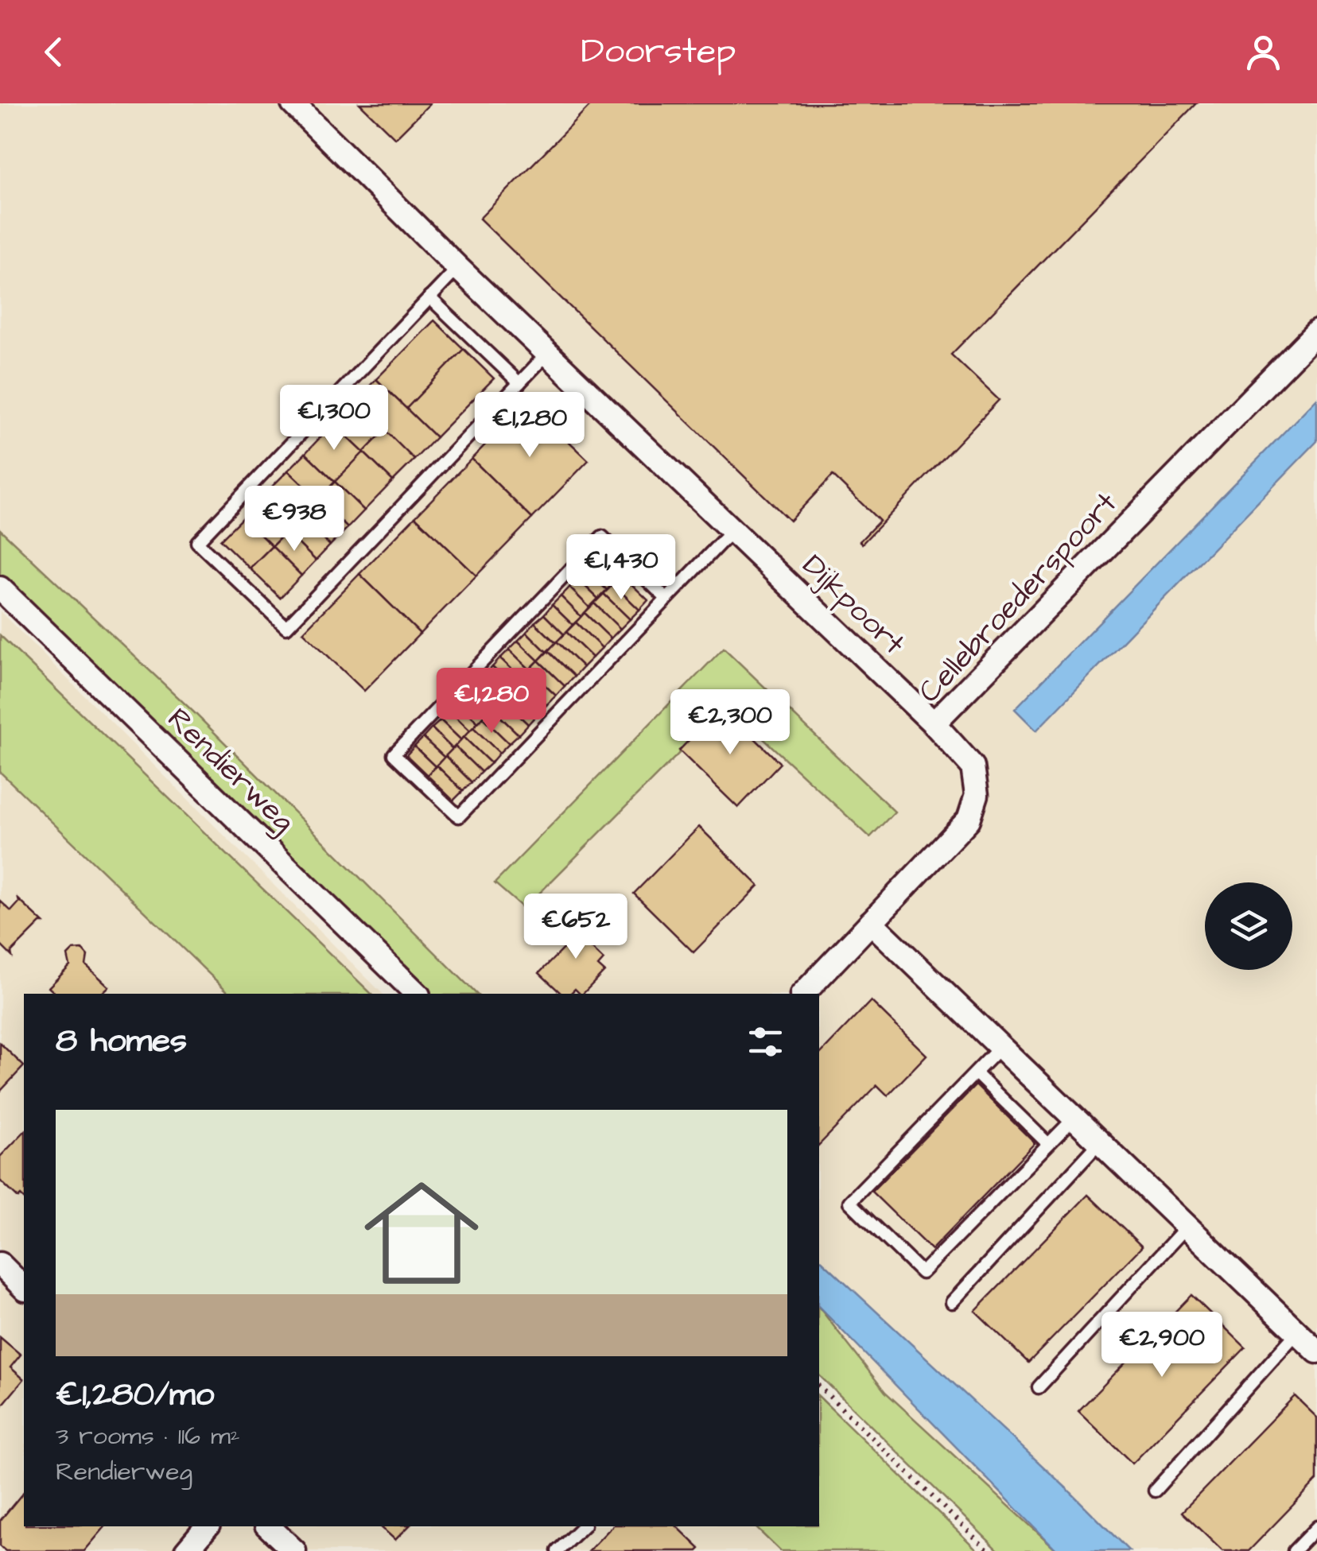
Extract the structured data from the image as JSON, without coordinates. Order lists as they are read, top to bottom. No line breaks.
{"streets":{"street":["Cellebroederspoort","Dijkpoort","Rendierweg"]},"crossings":[["Cellebroederspoort","Dijkpoort"]],"page":{"header":"Doorstep","price":["€1,300","€1,280","€938","€1,430","€1,280","€2,300","€652","€2,900"],"heading":"8 homes","list":[{"name":"€1,280/mo","note":"3 rooms · 116 m² · Rendierweg"}]}}
